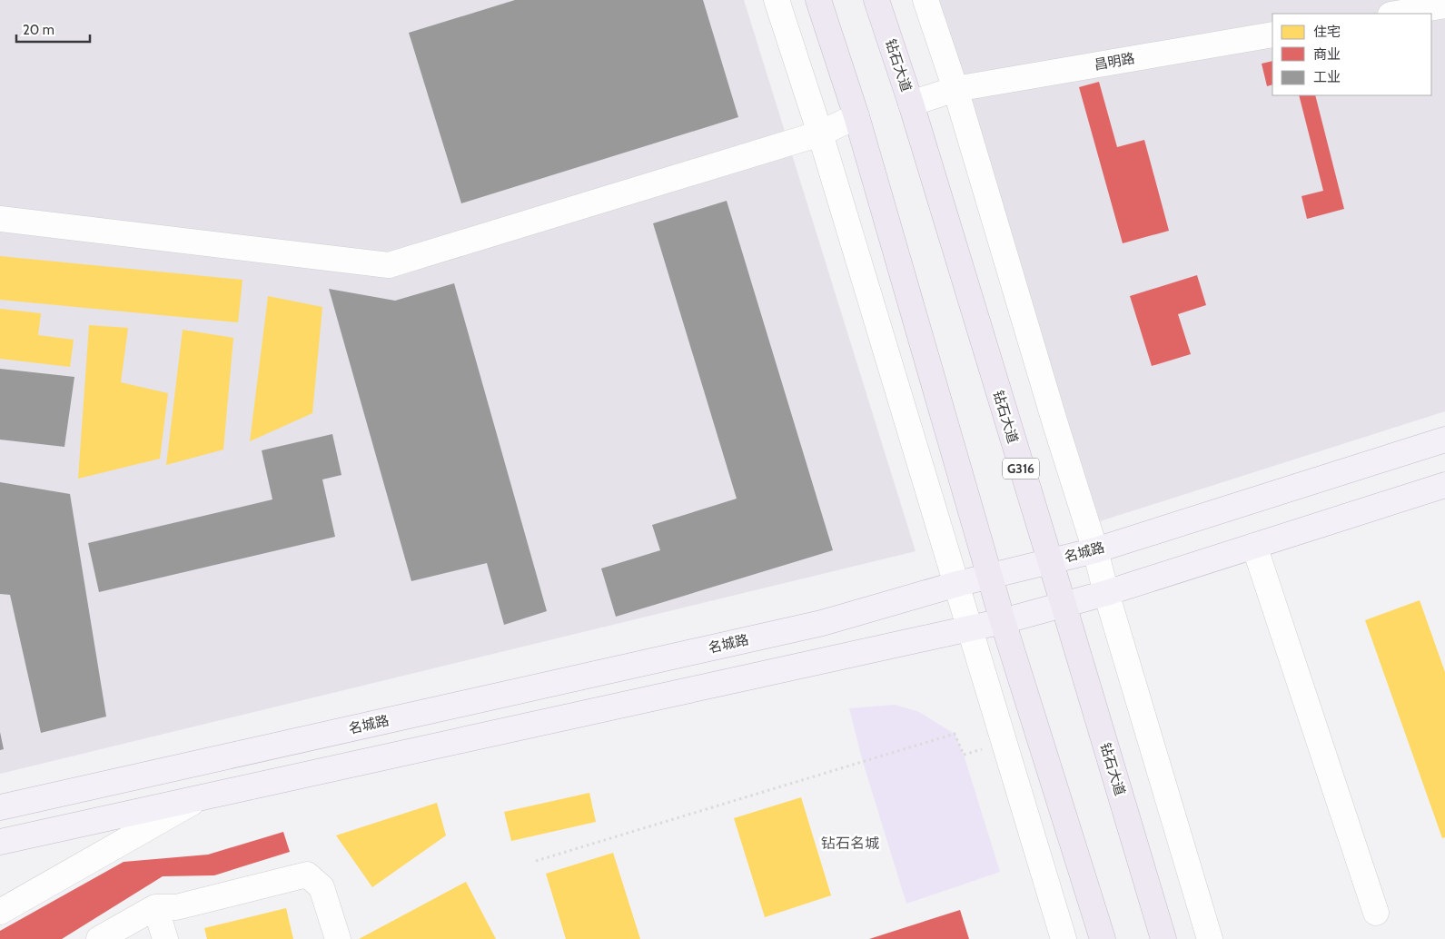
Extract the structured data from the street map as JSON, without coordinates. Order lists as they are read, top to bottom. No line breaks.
{"streets":{"highway":["钻石大道","G316"],"main road":["名城路"],"street":["昌明路"]},"crossings":[["昌明路","钻石大道"],["钻石大道","名城路"]],"districts":["钻石名城"],"legend":["住宅","商业","工业"],"scale_bar":"20 m"}
